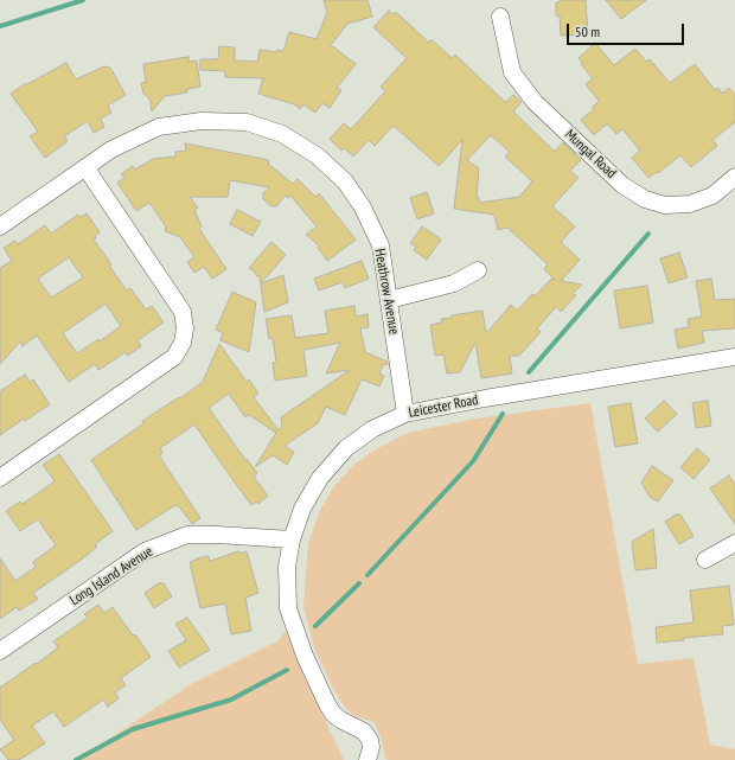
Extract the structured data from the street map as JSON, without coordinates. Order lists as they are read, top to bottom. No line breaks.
{"streets":{"street":["Mungal Road","Heathrow Avenue","Leicester Road","Long Island Avenue"]},"crossings":[["Heathrow Avenue","Leicester Road"],["Leicester Road","Long Island Avenue"]],"scale_bar":"50 m"}
